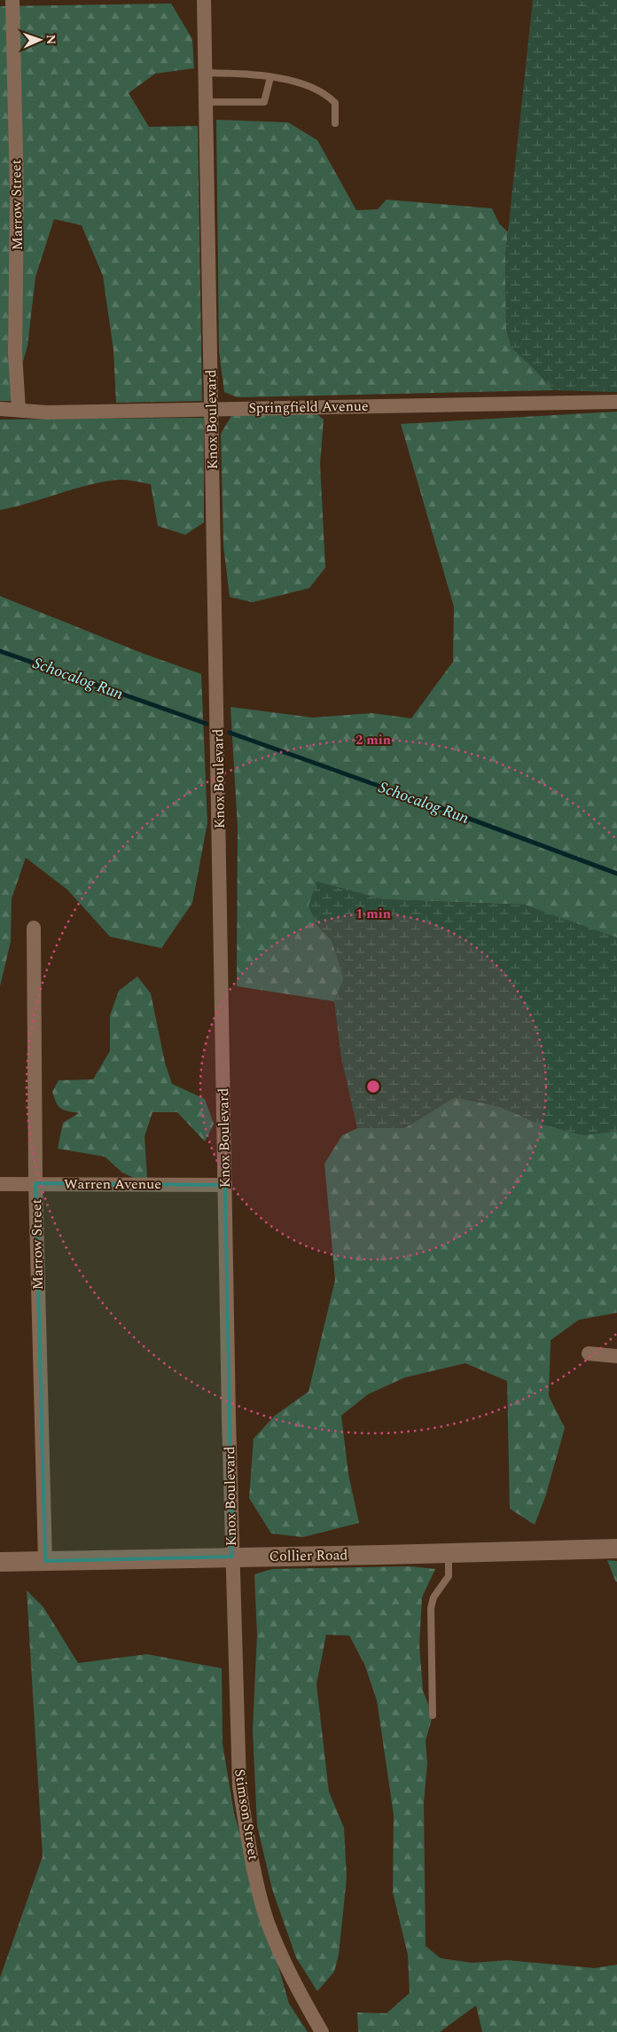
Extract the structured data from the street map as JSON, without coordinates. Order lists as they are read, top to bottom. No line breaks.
{"streets":{"street":["Marrow Street","Springfield Avenue","Knox Boulevard","Warren Avenue","Collier Road","Stimson Street"]},"crossings":[["Marrow Street","Springfield Avenue"],["Marrow Street","Warren Avenue"],["Marrow Street","Collier Road"],["Springfield Avenue","Knox Boulevard"],["Knox Boulevard","Warren Avenue"],["Knox Boulevard","Collier Road"],["Knox Boulevard","Stimson Street"],["Collier Road","Stimson Street"]],"water":["Schocalog Run"],"north":"right","rings":["2 min","1 min"]}
